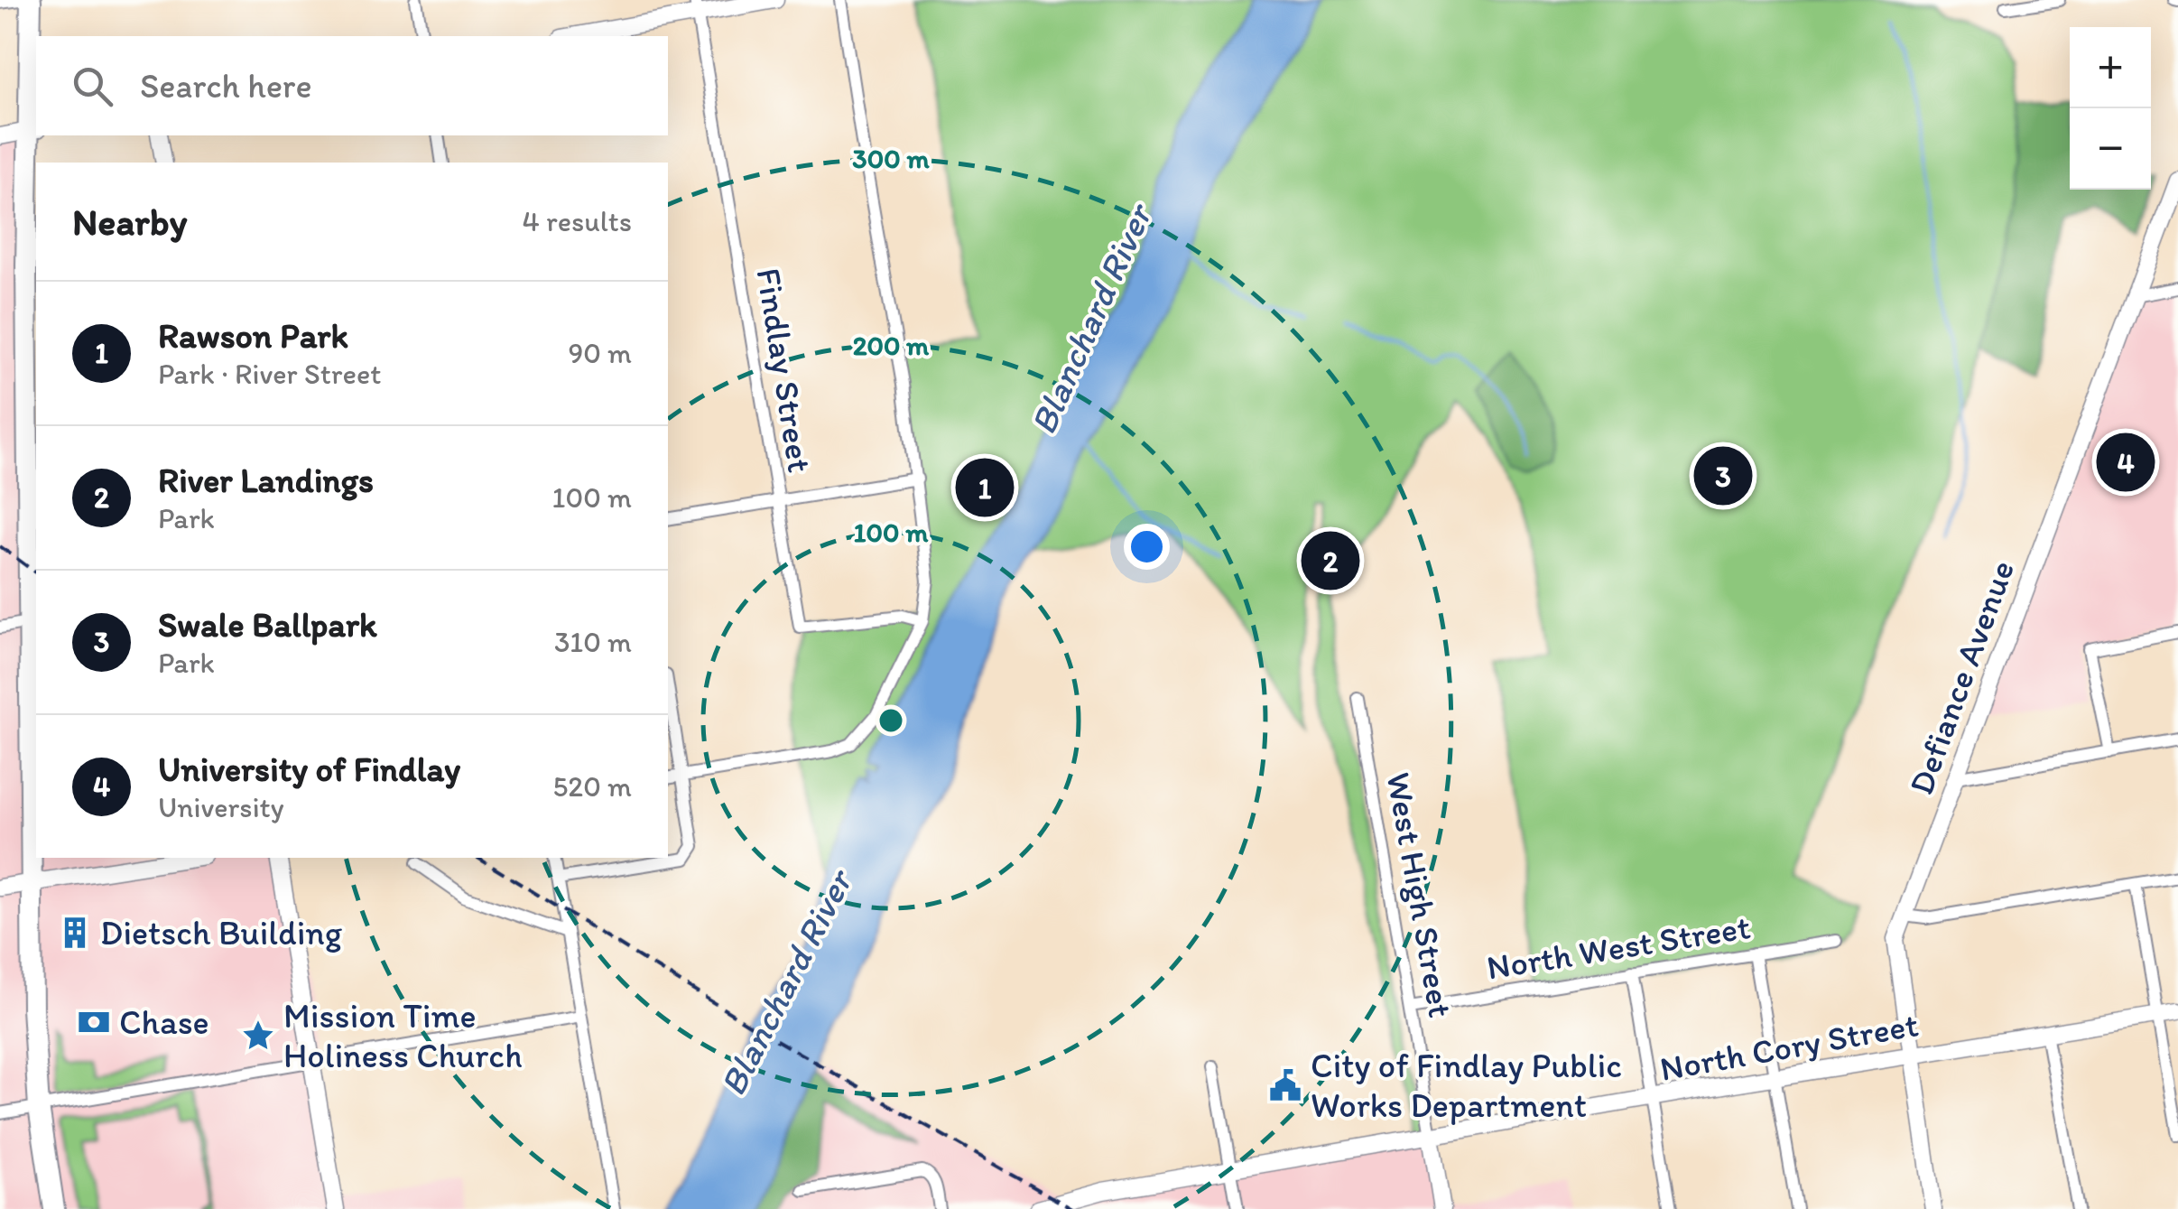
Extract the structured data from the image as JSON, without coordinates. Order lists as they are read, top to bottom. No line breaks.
{"streets":{"street":["Findlay Street","Defiance Avenue","West High Street","North West Street","North Cory Street"]},"crossings":[["Defiance Avenue","North Cory Street"],["West High Street","North West Street"],["West High Street","North Cory Street"]],"water":["Blanchard River"],"places":{"building":["Dietsch Building"],"bank":["Chase"],"place":["Mission Time Holiness Church"],"public building":["City of Findlay Public Works Department"]},"page":{"map_buttons":["+","−"],"search":"Search here","heading":["Nearby","4 results"],"list":[{"mark":"1","name":"Rawson Park","note":"Park · River Street","value":"90 m"},{"mark":"2","name":"River Landings","note":"Park","value":"100 m"},{"mark":"3","name":"Swale Ballpark","note":"Park","value":"310 m"},{"mark":"4","name":"University of Findlay","note":"University","value":"520 m"}],"pins":["4","3","1","2"]},"rings":["300 m","200 m","100 m"]}
